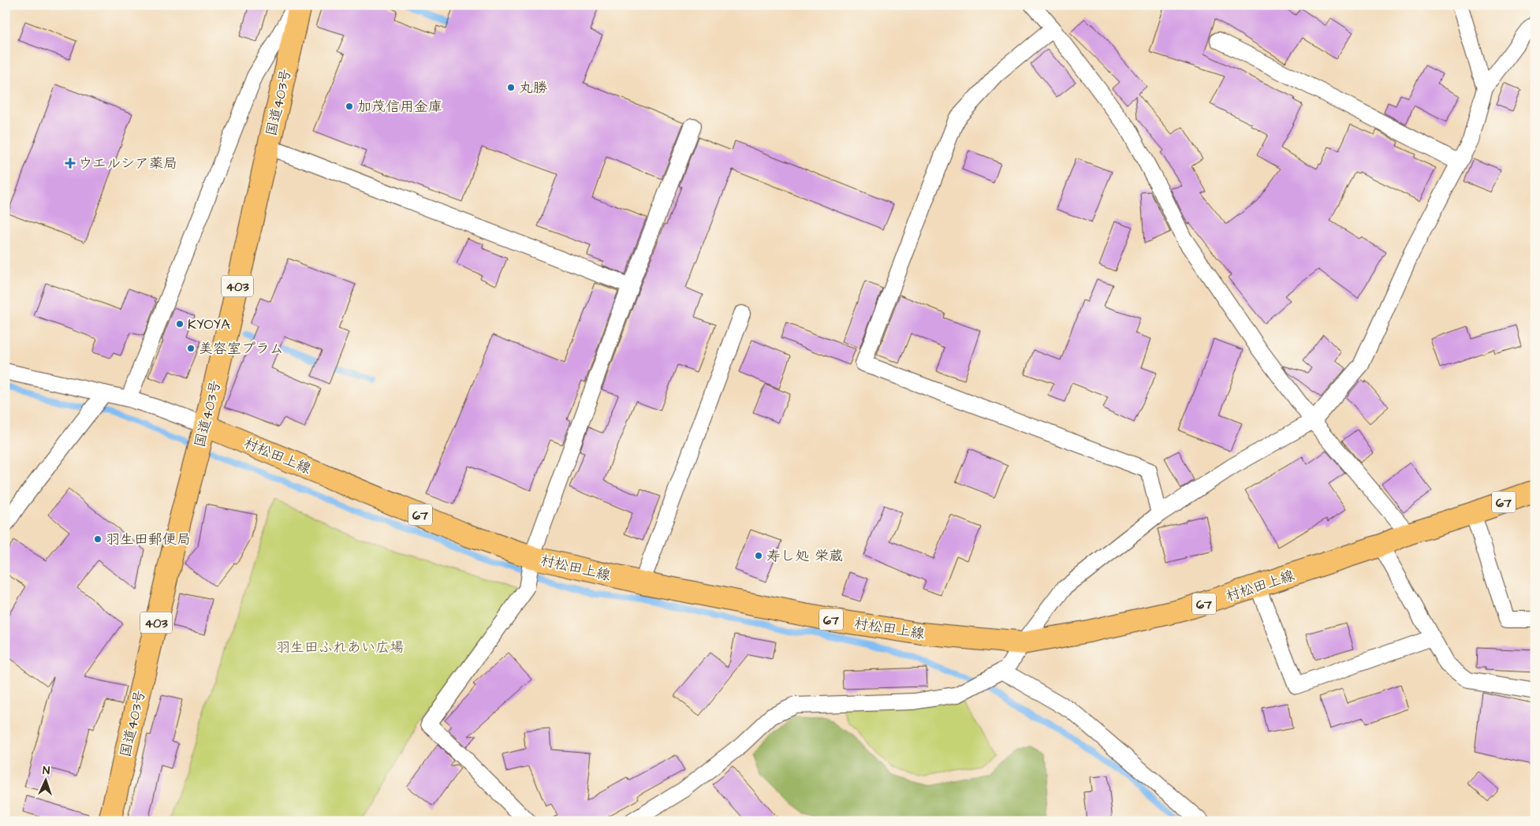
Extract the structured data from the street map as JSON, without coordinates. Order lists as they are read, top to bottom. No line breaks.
{"streets":{"main road":["国道403号","403","村松田上線","67"]},"crossings":[["国道403号","村松田上線"]],"parks":["羽生田ふれあい広場"],"places":{"other":["丸勝","加茂信用金庫","KYOYA","美容室プラム","羽生田郵便局","寿し処 栄蔵"],"health":["ウエルシア薬局"]},"north":"top"}
